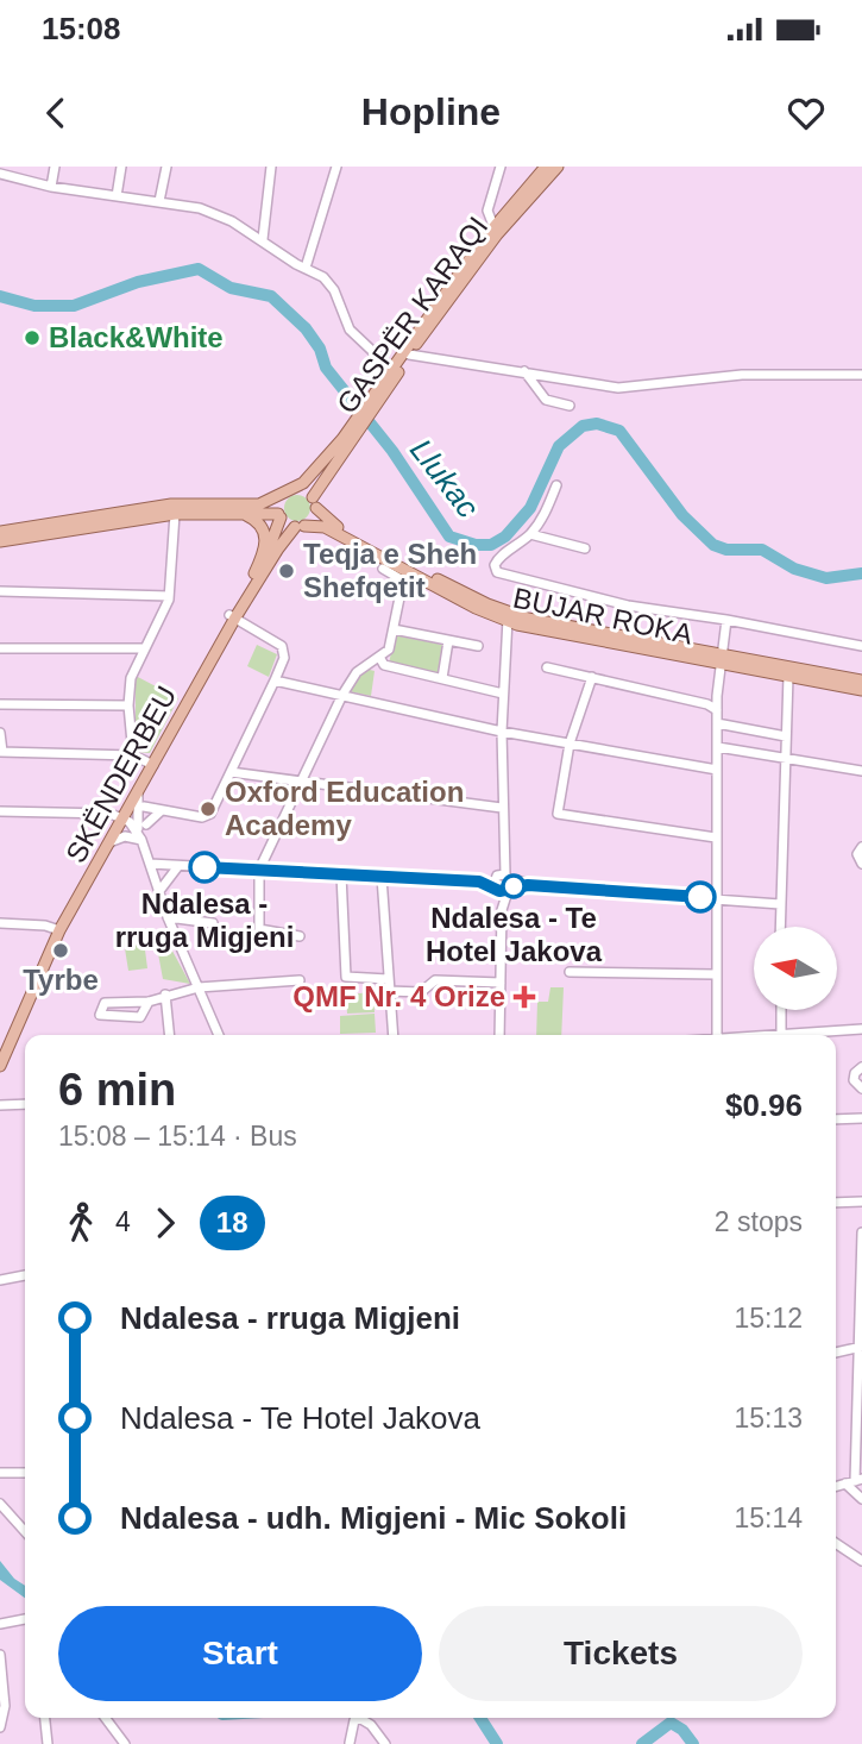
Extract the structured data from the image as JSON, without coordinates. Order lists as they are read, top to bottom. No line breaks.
{"streets":{"main road":["GASPËR KARAQI","BUJAR ROKA","SKËNDERBEU"]},"crossings":[["GASPËR KARAQI","BUJAR ROKA"],["GASPËR KARAQI","SKËNDERBEU"],["BUJAR ROKA","SKËNDERBEU"]],"water":["Llukac"],"places":{"other":["Black&White","Teqja e Sheh Shefqetit","Oxford Education Academy","Ndalesa - rruga Migjeni","Ndalesa - Te Hotel Jakova","Tyrbe"],"health":["QMF Nr. 4 Orize"]},"lines":["bus line 18"],"north":"left","page":{"status":"15:08","header":"Hopline","heading":["6 min","15:08 – 15:14 · Bus","$0.96"],"legs":["4","18","2 stops"],"list":[{"name":"Ndalesa - rruga Migjeni","value":"15:12"},{"name":"Ndalesa - Te Hotel Jakova","value":"15:13"},{"name":"Ndalesa - udh. Migjeni - Mic Sokoli","value":"15:14"}],"buttons":["Start","Tickets"]}}
